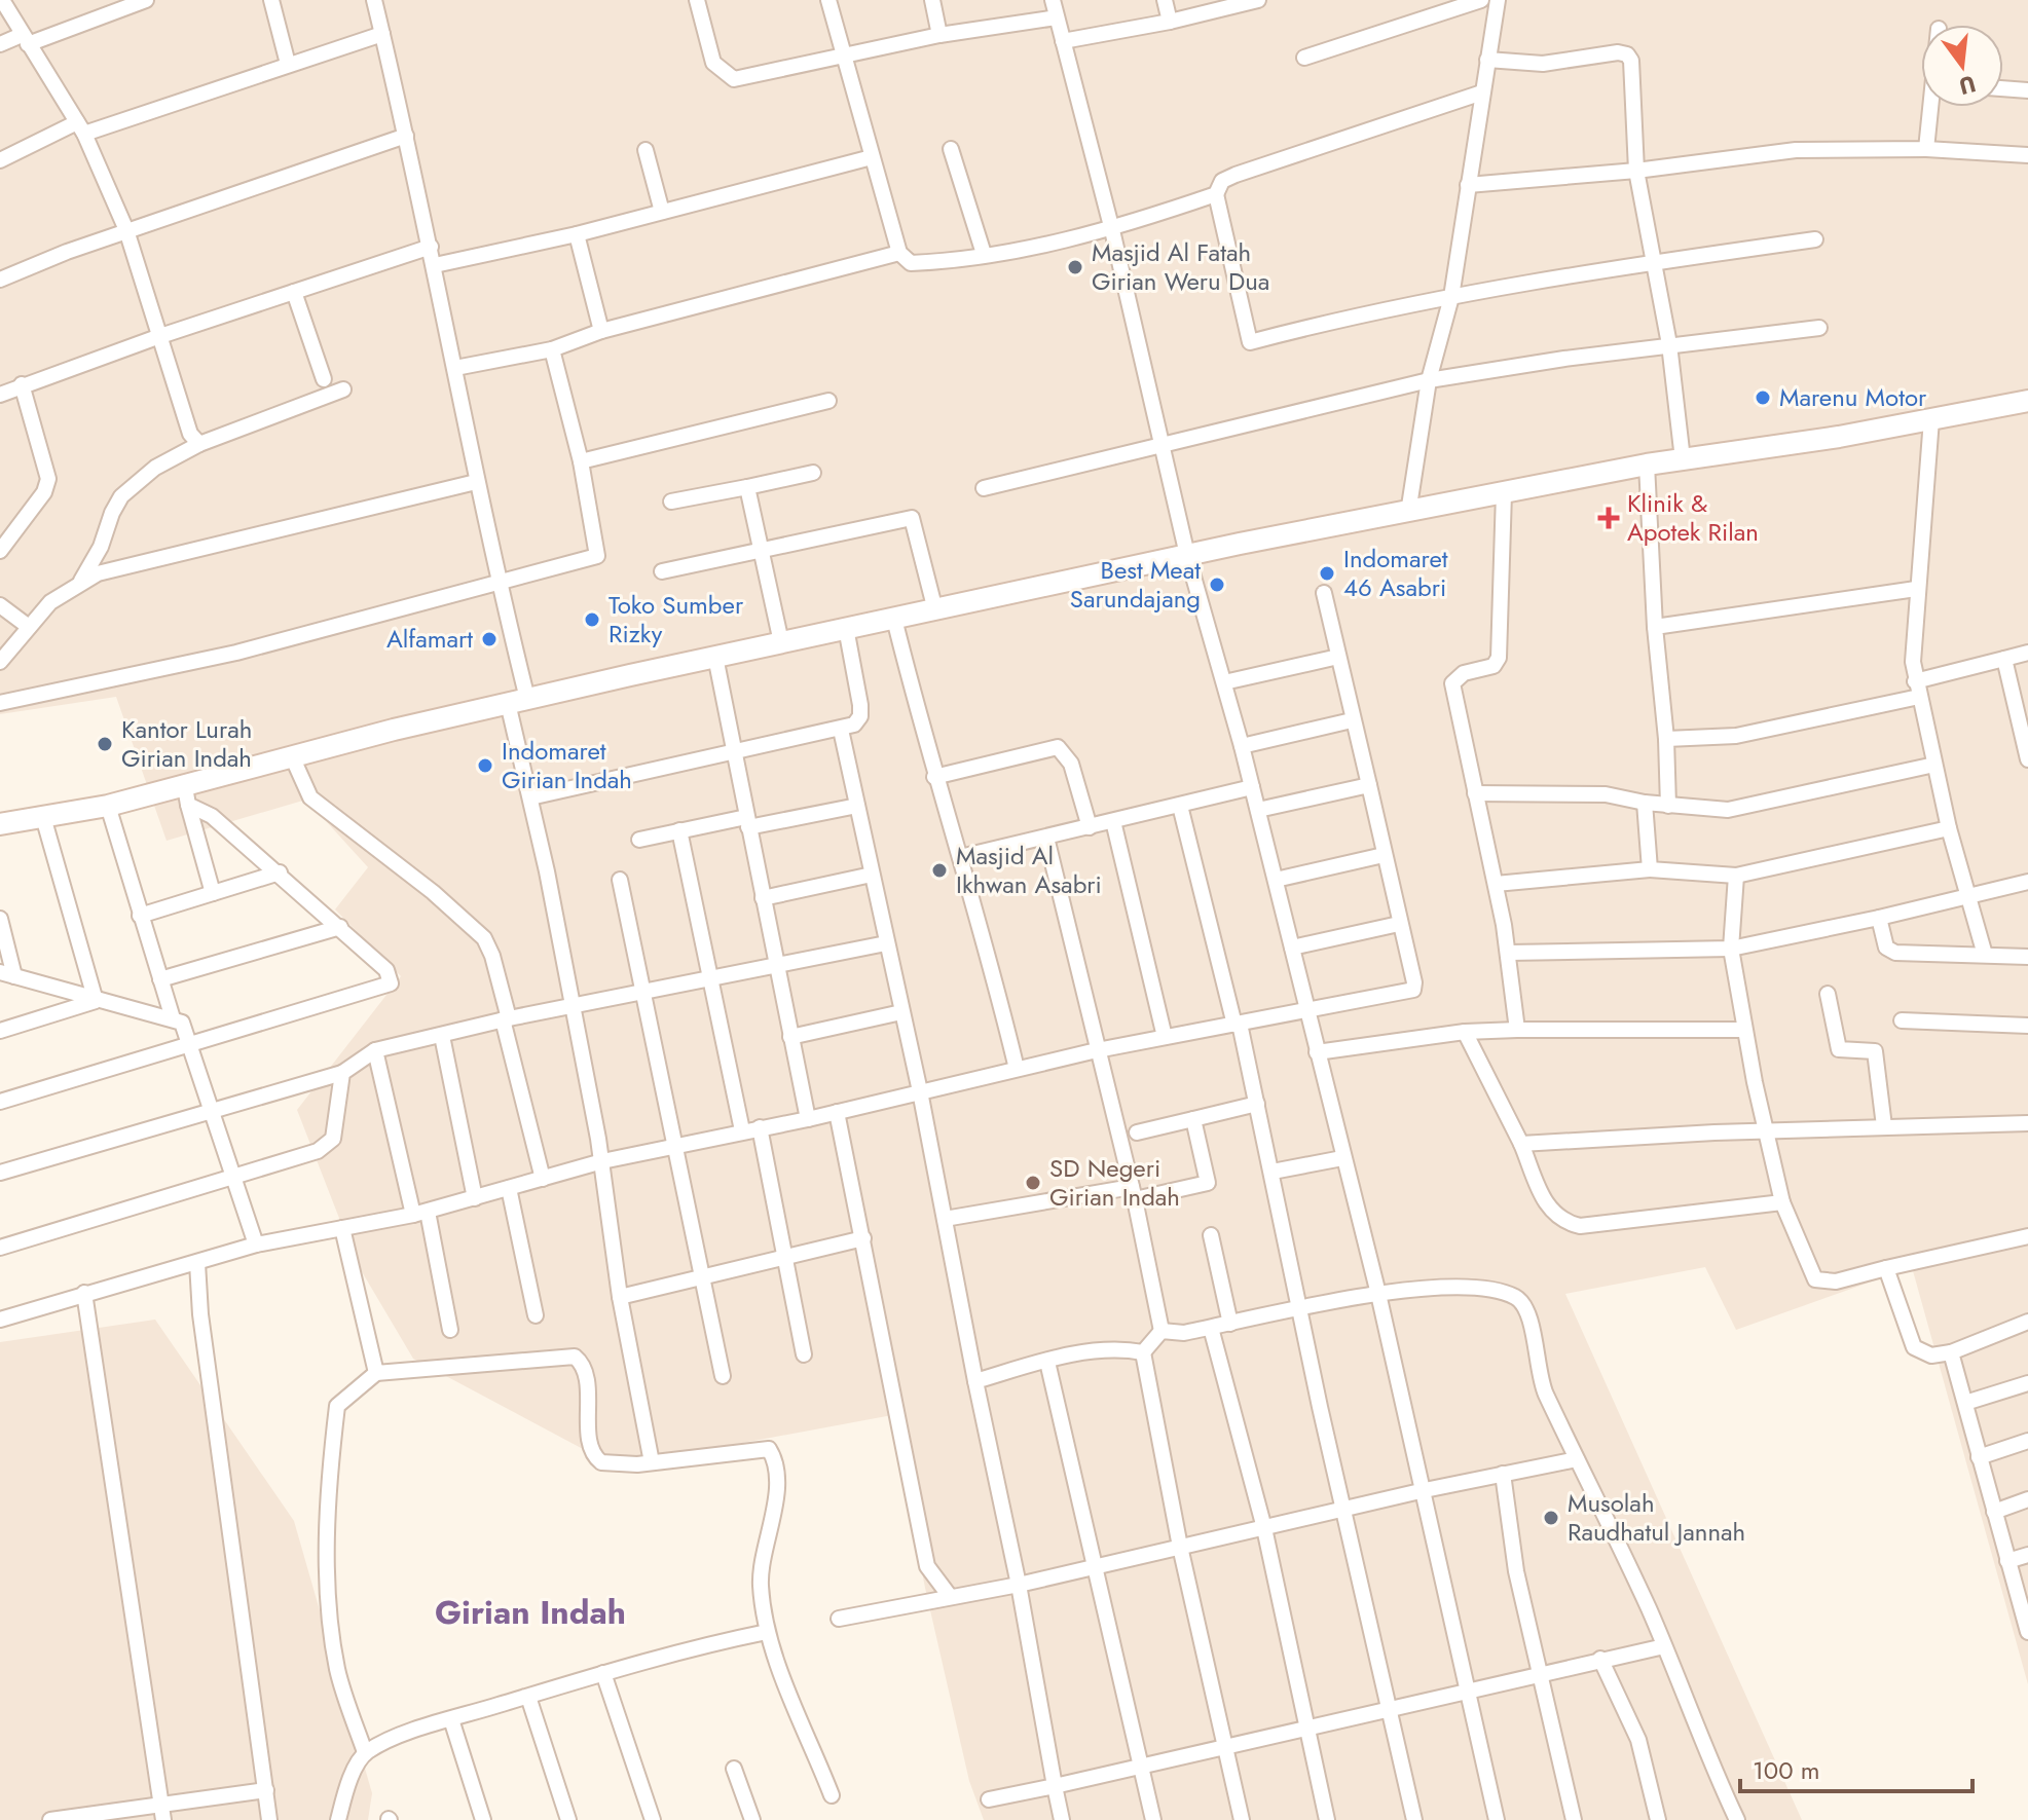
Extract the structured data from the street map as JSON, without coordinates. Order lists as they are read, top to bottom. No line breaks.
{"districts":["Girian Indah"],"places":{"other":["Masjid Al Fatah Girian Weru Dua","Marenu Motor","Indomaret 46 Asabri","Best Meat Sarundajang","Toko Sumber Rizky","Alfamart","Kantor Lurah Girian Indah","Indomaret Girian Indah","Masjid Al Ikhwan Asabri","SD Negeri Girian Indah","Musolah Raudhatul Jannah"],"health":["Klinik & Apotek Rilan"]},"scale_bar":"100 m","north":"bottom"}
